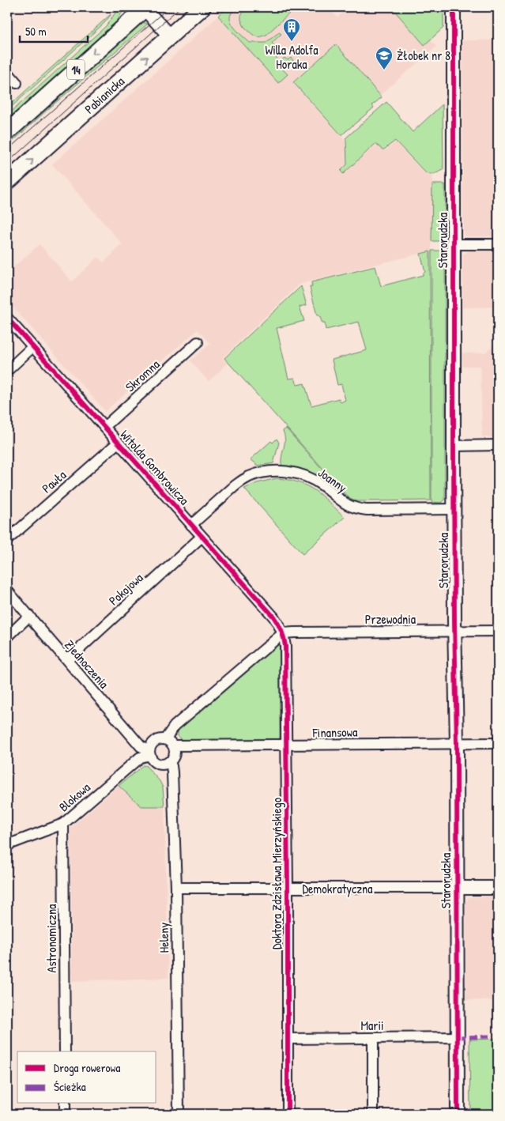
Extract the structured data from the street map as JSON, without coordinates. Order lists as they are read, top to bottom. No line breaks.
{"streets":{"main road":["14","Pabianicka"],"street":["Starorudzka","Skromna","Witolda Gombrowicza","Joanny","Pawła","Pokojowa","Przewodnia","Zjednoczenia","Finansowa","Blokowa","Doktora Zdzisława Mierzyńskiego","Demokratyczna","Heleny","Astronomiczna","Marii"]},"crossings":[["Starorudzka","Joanny"],["Starorudzka","Przewodnia"],["Starorudzka","Finansowa"],["Starorudzka","Demokratyczna"],["Starorudzka","Marii"],["Skromna","Witolda Gombrowicza"],["Witolda Gombrowicza","Joanny"],["Witolda Gombrowicza","Pawła"],["Witolda Gombrowicza","Pokojowa"],["Witolda Gombrowicza","Przewodnia"],["Witolda Gombrowicza","Doktora Zdzisława Mierzyńskiego"],["Pokojowa","Zjednoczenia"],["Przewodnia","Doktora Zdzisława Mierzyńskiego"],["Zjednoczenia","Finansowa"],["Zjednoczenia","Blokowa"],["Zjednoczenia","Heleny"],["Finansowa","Blokowa"],["Finansowa","Doktora Zdzisława Mierzyńskiego"],["Finansowa","Heleny"],["Blokowa","Heleny"],["Blokowa","Astronomiczna"],["Doktora Zdzisława Mierzyńskiego","Demokratyczna"],["Doktora Zdzisława Mierzyńskiego","Marii"],["Demokratyczna","Heleny"]],"places":{"building":["Willa Adolfa Horaka"],"school or university":["Żłobek nr 8"]},"legend":["Droga rowerowa","Ścieżka"],"scale_bar":"50 m"}
